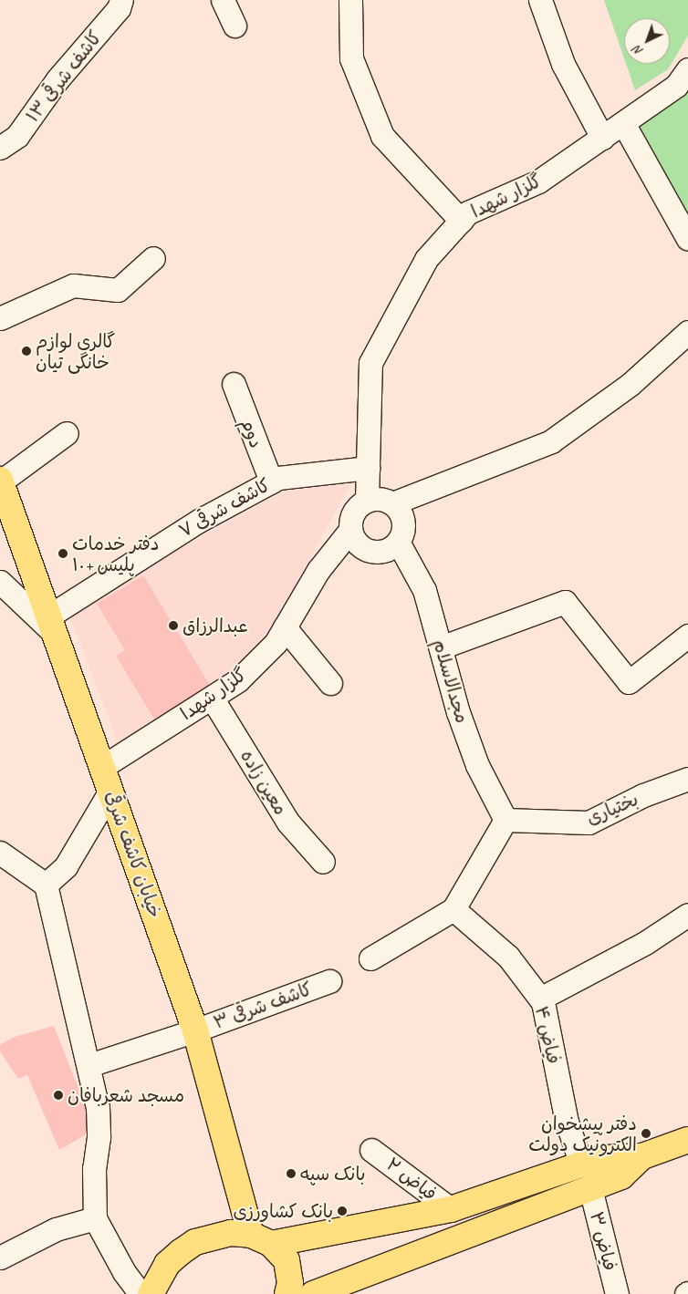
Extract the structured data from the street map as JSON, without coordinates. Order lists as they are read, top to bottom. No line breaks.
{"streets":{"main road":["خیابان کاشف شرقی"],"street":["کاشف شرقی ۱۳","گلزار شهدا","دوم","کاشف شرقی ۷","مجدالاسلام","معین زاده","بختیاری","کاشف شرقی ۳","فیاض ۴","فیاض ۲","فیاض ۳"]},"crossings":[["گلزار شهدا","کاشف شرقی ۷"],["گلزار شهدا","مجدالاسلام"],["گلزار شهدا","معین زاده"],["گلزار شهدا","خیابان کاشف شرقی"],["دوم","کاشف شرقی ۷"],["کاشف شرقی ۷","خیابان کاشف شرقی"],["مجدالاسلام","بختیاری"],["خیابان کاشف شرقی","کاشف شرقی ۳"]],"places":["گالری لوازم خانگی تیان","دفتر خدمات پلیس +۱۰","عبدالرزاق","مسجد شعربافان","دفتر پیشخوان الکترونیک دولت","بانک سپه","بانک کشاورزی"],"north":"bottom left"}
